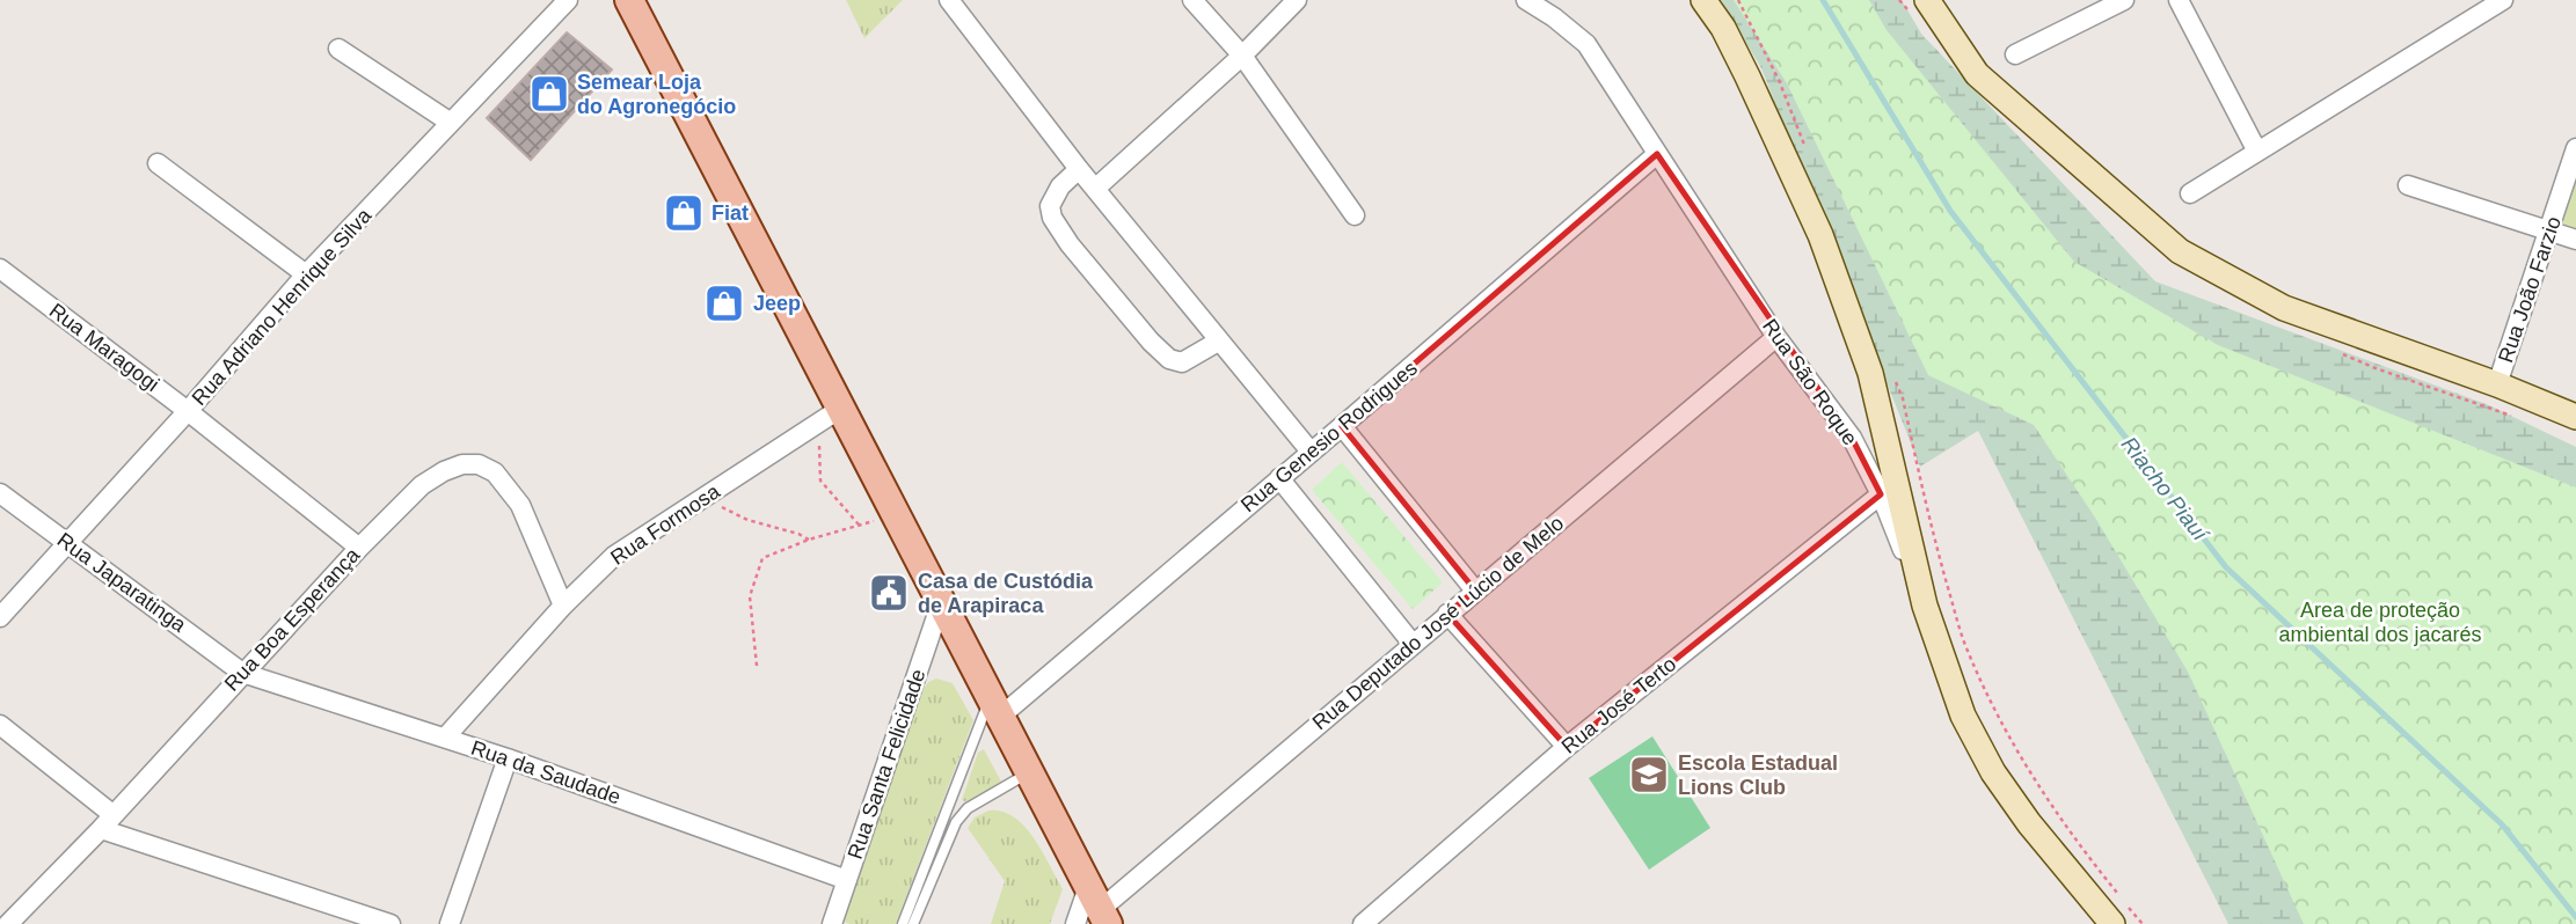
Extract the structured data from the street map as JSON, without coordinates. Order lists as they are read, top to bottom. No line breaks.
{"streets":{"main road":["Rua São Roque"],"street":["Rua João Farzio","Rua Adriano Henrique Silva","Rua Maragogi","Rua Genesio Rodrigues","Rua Formosa","Rua Japaratinga","Rua Boa Esperança","Rua Deputado José Lúcio de Melo","Rua José Terto","Rua Santa Felicidade","Rua da Saudade"]},"crossings":[["Rua Adriano Henrique Silva","Rua Maragogi"],["Rua Adriano Henrique Silva","Rua Japaratinga"],["Rua Maragogi","Rua Boa Esperança"],["Rua São Roque","Rua Genesio Rodrigues"],["Rua São Roque","Rua Deputado José Lúcio de Melo"],["Rua São Roque","Rua José Terto"],["Rua Formosa","Rua Boa Esperança"],["Rua Formosa","Rua da Saudade"],["Rua Japaratinga","Rua Boa Esperança"],["Rua Japaratinga","Rua da Saudade"],["Rua Boa Esperança","Rua da Saudade"],["Rua Santa Felicidade","Rua da Saudade"]],"water":["Riacho Piauí"],"parks":["Area de proteção ambiental dos jacarés"],"places":{"shop":["Semear Loja do Agronegócio","Fiat","Jeep"],"public building":["Casa de Custódia de Arapiraca"],"school or university":["Escola Estadual Lions Club"]}}
